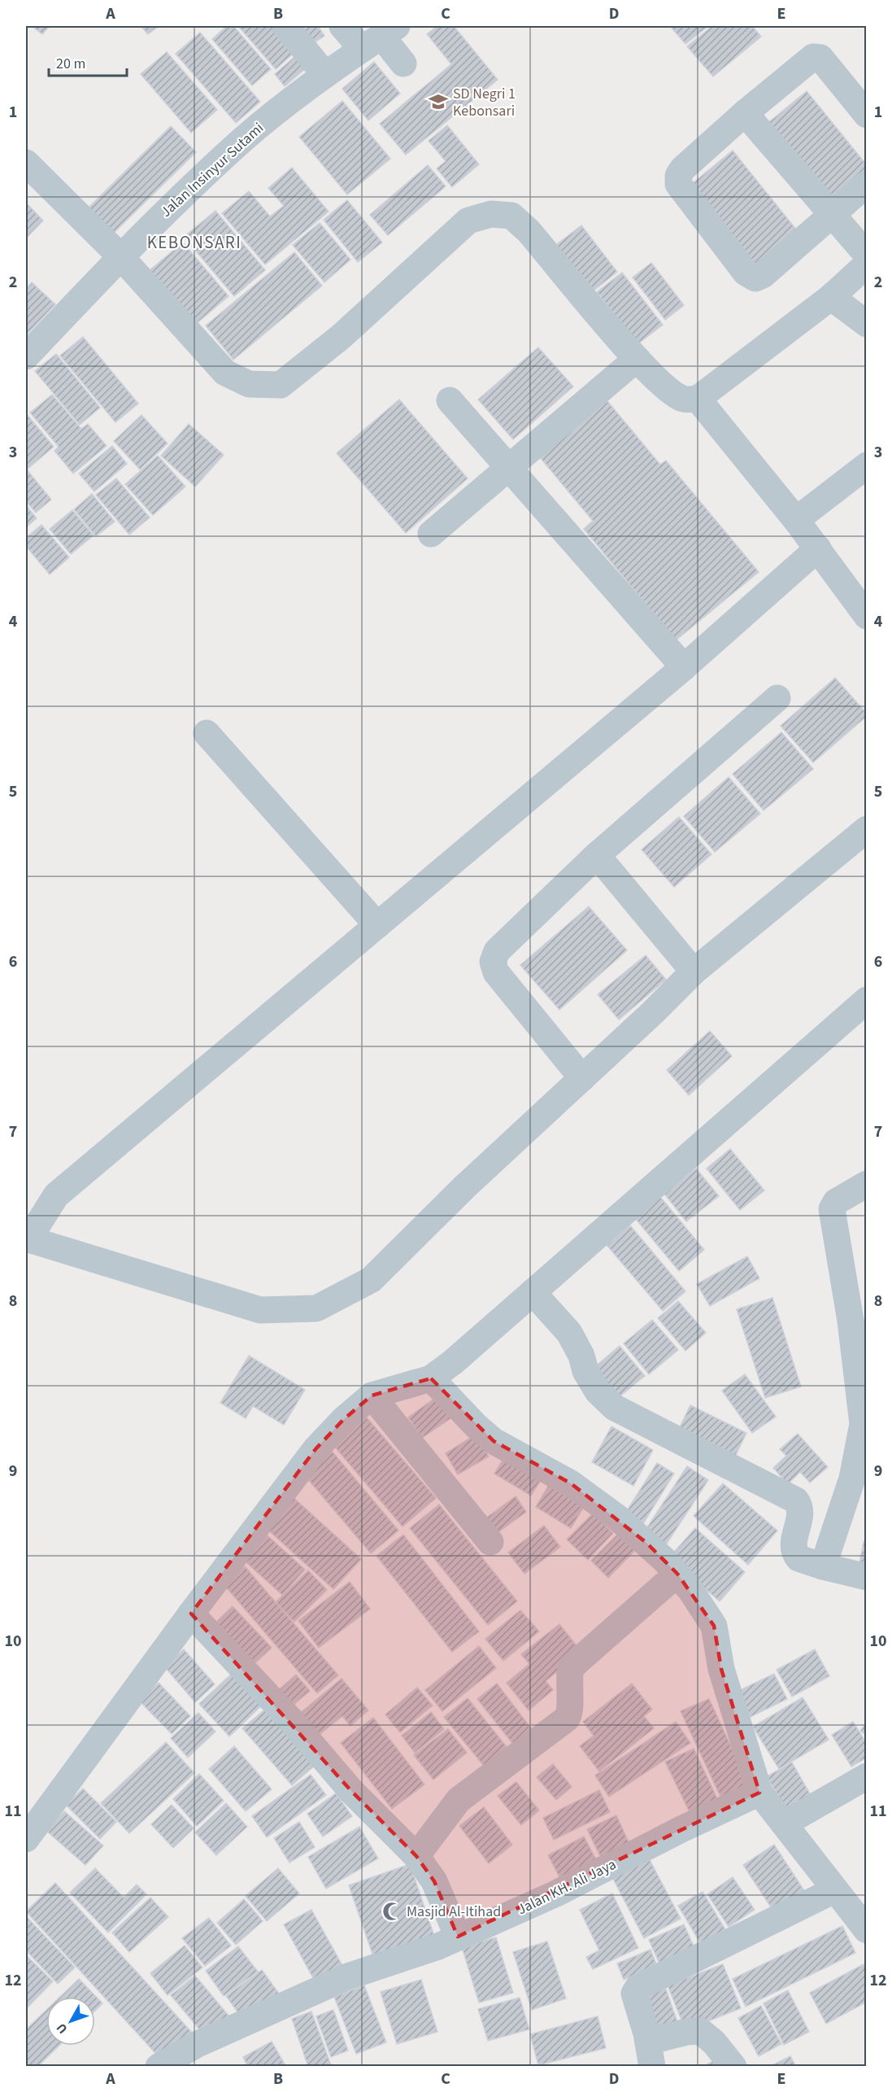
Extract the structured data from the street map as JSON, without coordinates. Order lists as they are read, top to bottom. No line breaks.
{"streets":{"street":["Jalan Insinyur Sutami","Jalan KH. Ali Jaya"]},"districts":["KEBONSARI"],"places":{"school or university":["SD Negri 1 Kebonsari"],"mosque":["Masjid Al-Itihad"]},"scale_bar":"20 m","north":"bottom left","grid":{"columns":["A","B","C","D","E"],"rows":["1","2","3","4","5","6","7","8","9","10","11","12"]}}
